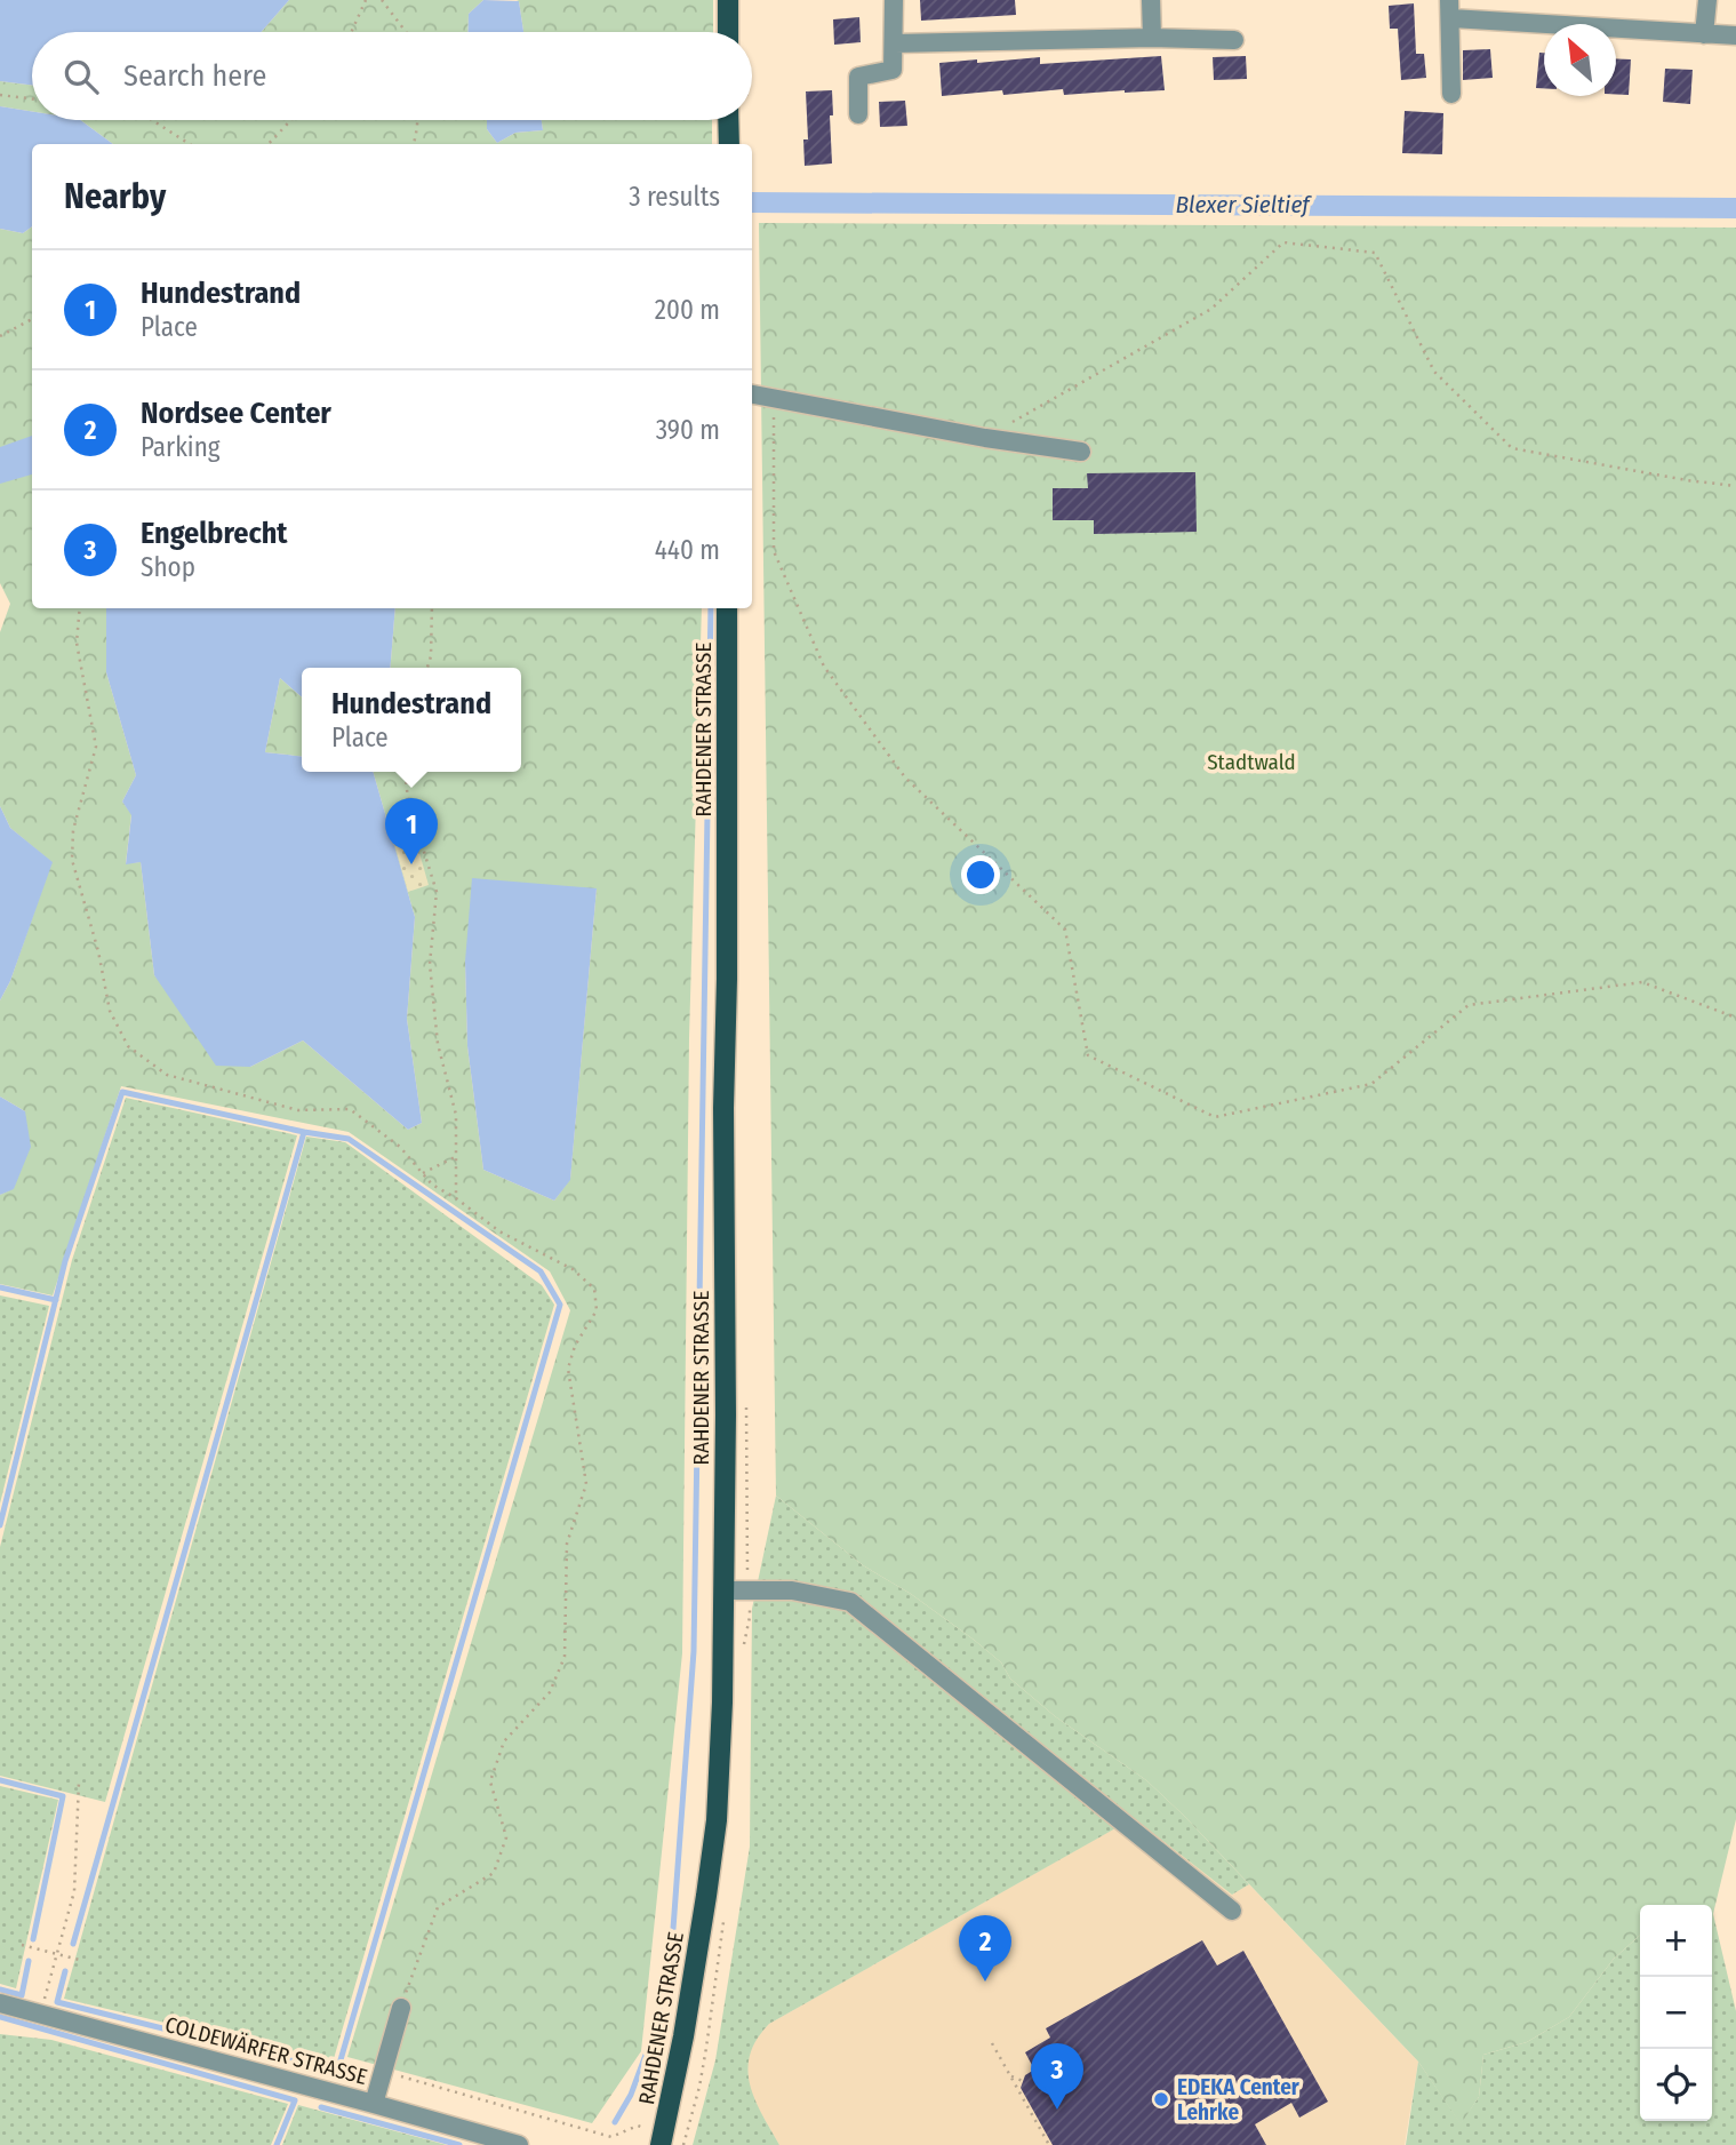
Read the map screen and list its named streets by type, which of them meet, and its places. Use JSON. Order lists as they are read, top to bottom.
{
  "streets": {
    "main road": ["RAHDENER STRASSE"],
    "street": ["COLDEWÄRFER STRASSE"]
  },
  "water": ["Blexer Sieltief"],
  "parks": ["Stadtwald"],
  "places": ["EDEKA Center Lehrke"],
  "north": "top left",
  "page": {
    "search": "Search here",
    "heading": ["Nearby", "3 results"],
    "list": [
      {
        "mark": "1",
        "name": "Hundestrand",
        "note": "Place",
        "value": "200 m"
      },
      {
        "mark": "2",
        "name": "Nordsee Center",
        "note": "Parking",
        "value": "390 m"
      },
      {
        "mark": "3",
        "name": "Engelbrecht",
        "note": "Shop",
        "value": "440 m"
      }
    ],
    "popup": ["Hundestrand", "Place"],
    "pins": ["1", "2", "3"],
    "map_buttons": ["+", "−"]
  }
}
